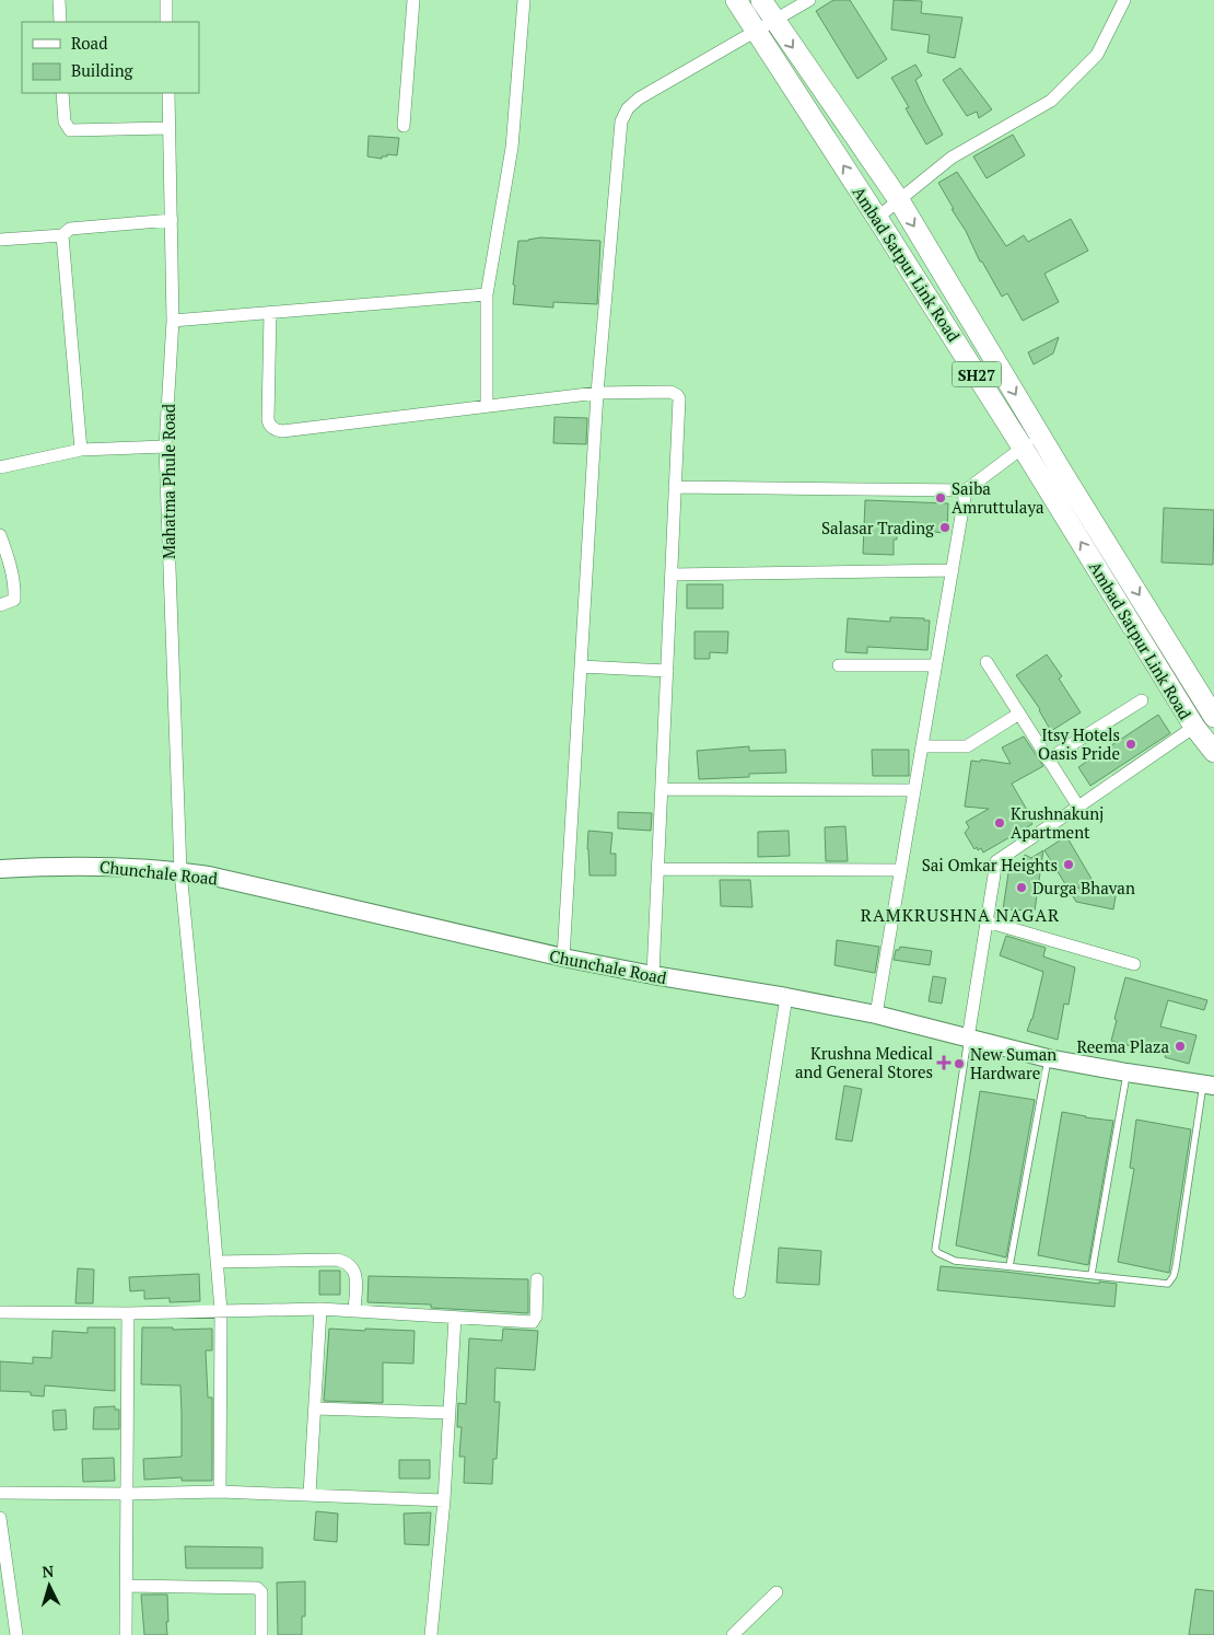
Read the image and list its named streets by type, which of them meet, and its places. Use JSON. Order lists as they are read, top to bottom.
{
  "streets": {
    "main road": ["Ambad Satpur Link Road", "SH27"],
    "street": ["Mahatma Phule Road", "Chunchale Road"]
  },
  "crossings": [
    ["Mahatma Phule Road", "Chunchale Road"]
  ],
  "districts": ["RAMKRUSHNA NAGAR"],
  "places": {
    "other": [
      "Saiba Amruttulaya",
      "Salasar Trading",
      "Itsy Hotels Oasis Pride",
      "Krushnakunj Apartment",
      "Sai Omkar Heights",
      "Durga Bhavan",
      "Reema Plaza",
      "New Suman Hardware"
    ],
    "health": ["Krushna Medical and General Stores"]
  },
  "legend": ["Road", "Building"],
  "north": "top"
}
